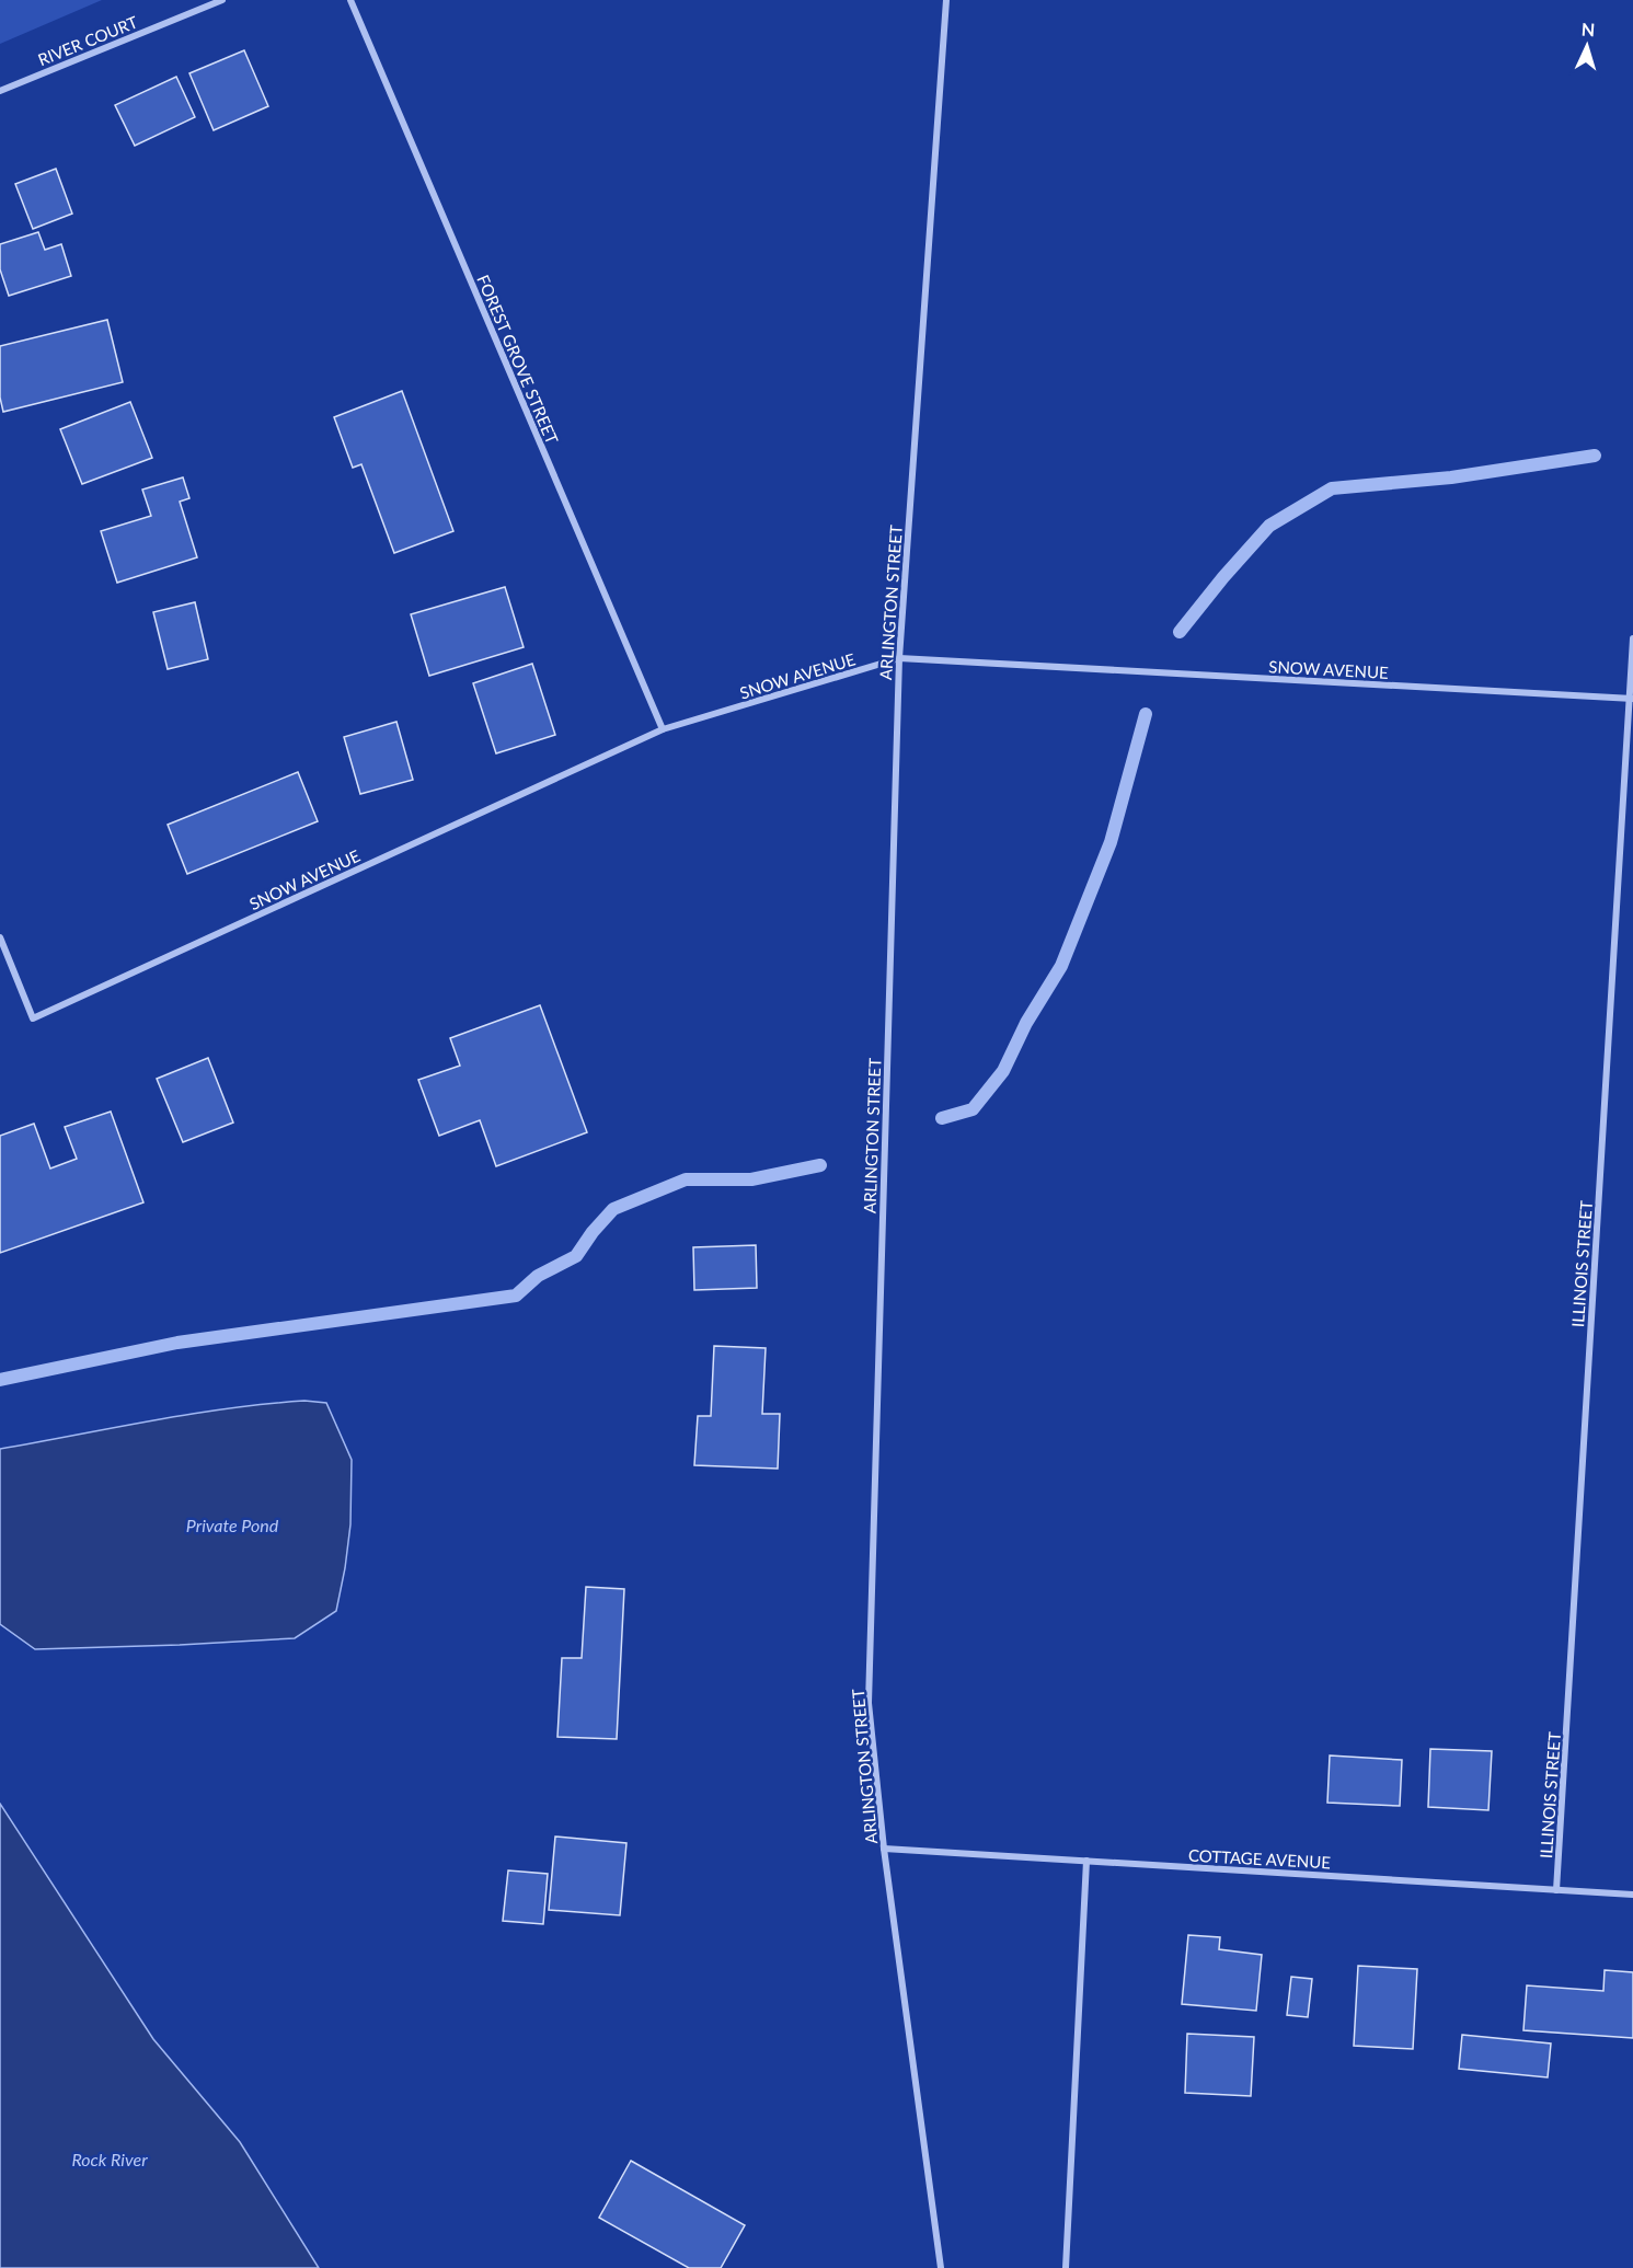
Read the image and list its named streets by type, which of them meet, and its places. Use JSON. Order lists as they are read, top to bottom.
{
  "streets": {
    "street": [
      "RIVER COURT",
      "FOREST GROVE STREET",
      "ARLINGTON STREET",
      "SNOW AVENUE",
      "ILLINOIS STREET",
      "COTTAGE AVENUE"
    ]
  },
  "crossings": [
    ["FOREST GROVE STREET", "SNOW AVENUE"],
    ["ARLINGTON STREET", "SNOW AVENUE"],
    ["ARLINGTON STREET", "COTTAGE AVENUE"],
    ["SNOW AVENUE", "ILLINOIS STREET"],
    ["ILLINOIS STREET", "COTTAGE AVENUE"]
  ],
  "water": ["Private Pond", "Rock River"],
  "north": "top"
}
